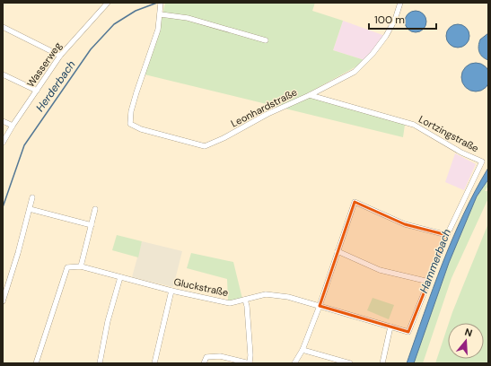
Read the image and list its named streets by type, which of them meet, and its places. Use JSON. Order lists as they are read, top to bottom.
{
  "streets": {
    "street": [
      "Wasserweg",
      "Leonhardstraße",
      "Lortzingstraße",
      "Gluckstraße"
    ]
  },
  "crossings": [
    ["Leonhardstraße", "Lortzingstraße"],
    ["Lortzingstraße", "Gluckstraße"]
  ],
  "water": ["Herderbach", "Hammerbach"],
  "scale_bar": "100 m",
  "north": "top"
}
